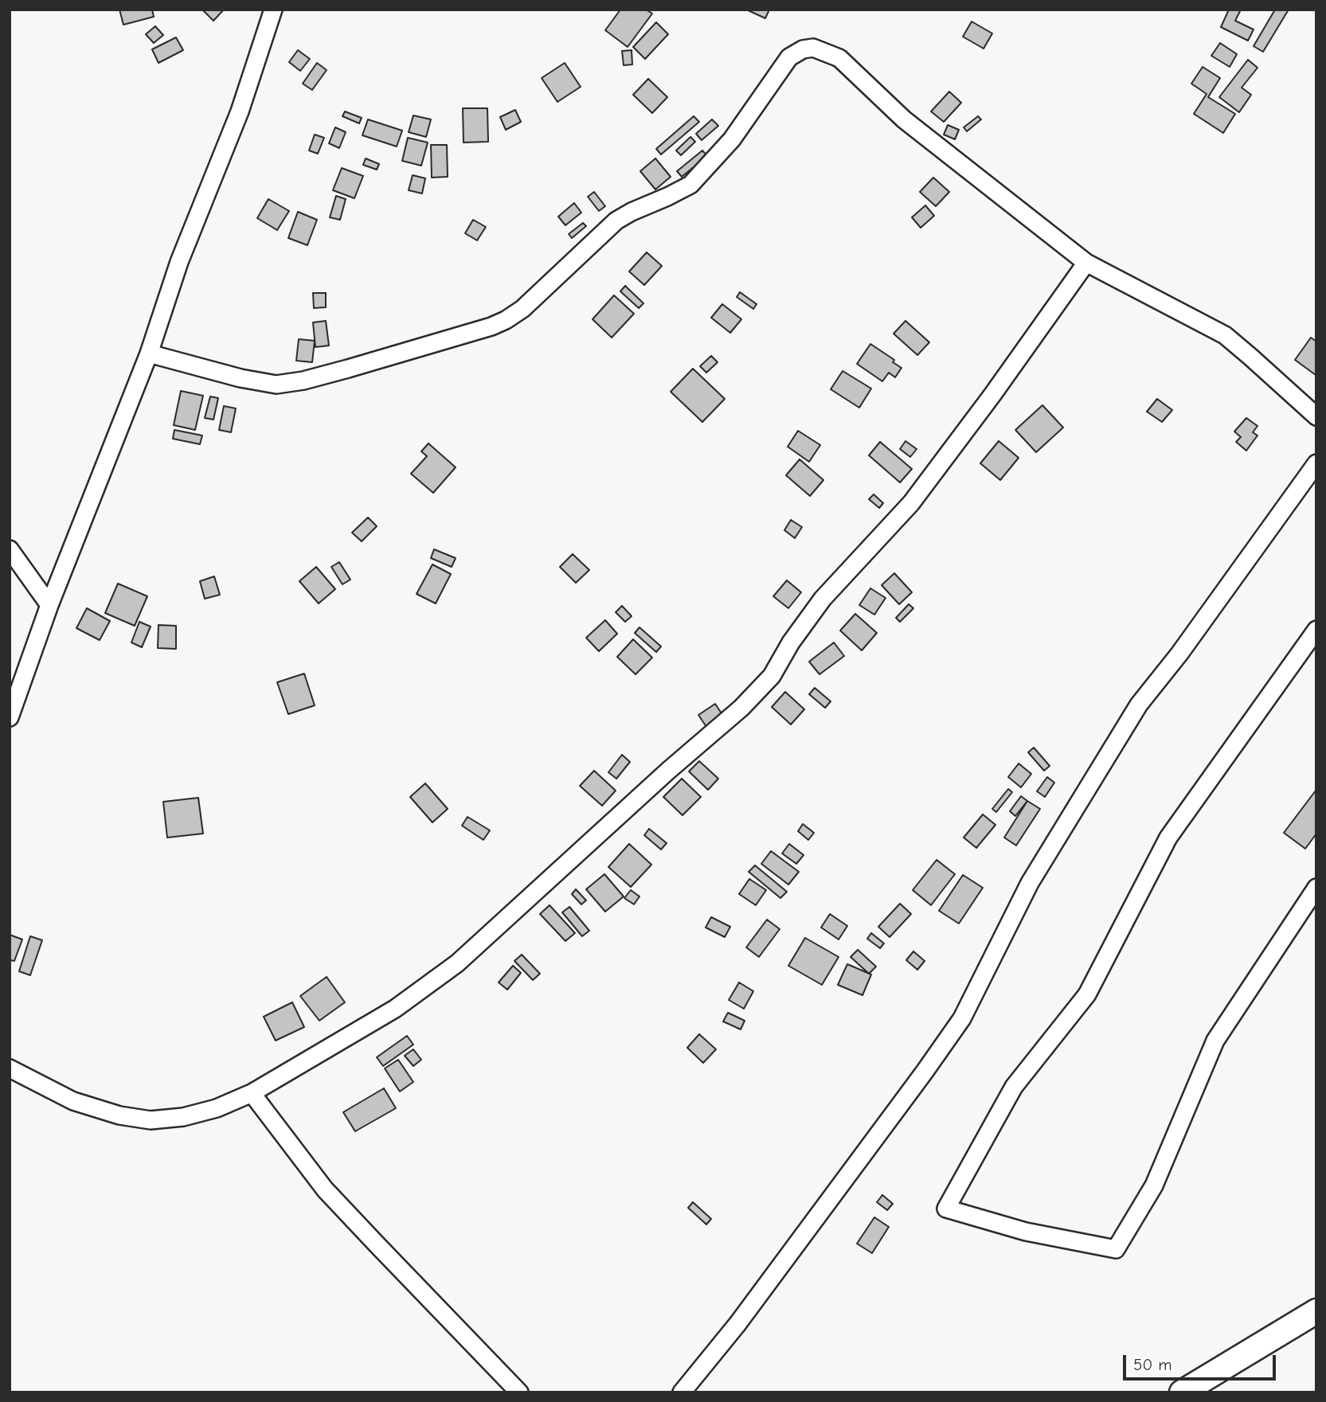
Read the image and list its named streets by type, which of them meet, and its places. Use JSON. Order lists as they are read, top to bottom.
{
  "scale_bar": "50 m"
}
